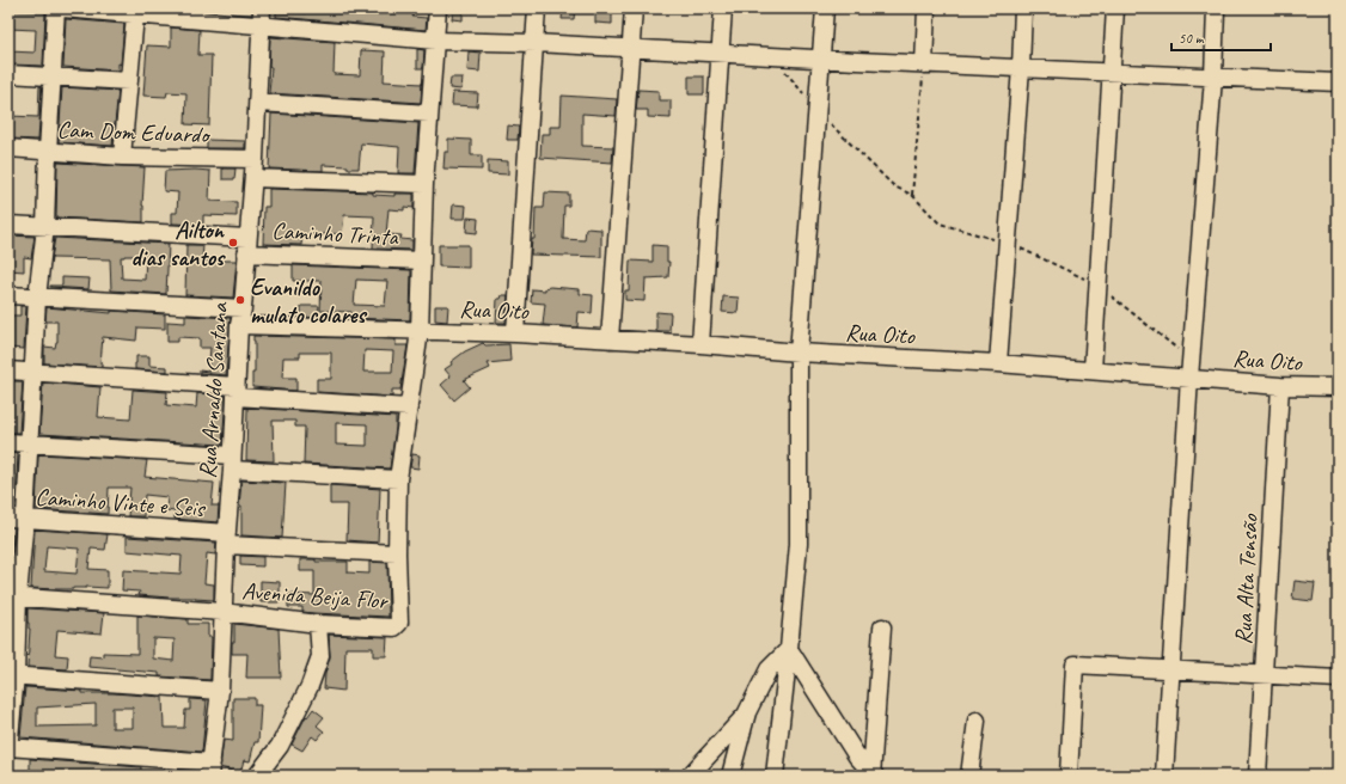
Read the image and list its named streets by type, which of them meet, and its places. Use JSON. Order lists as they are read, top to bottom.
{
  "streets": {
    "street": [
      "Cam Dom Eduardo",
      "Caminho Trinta",
      "Rua Oito",
      "Rua Arnaldo Santana",
      "Caminho Vinte e Seis",
      "Rua Alta Tensão",
      "Avenida Beija Flor"
    ]
  },
  "crossings": [
    ["Cam Dom Eduardo", "Rua Arnaldo Santana"],
    ["Caminho Trinta", "Rua Arnaldo Santana"],
    ["Caminho Trinta", "Avenida Beija Flor"],
    ["Rua Oito", "Rua Arnaldo Santana"],
    ["Rua Oito", "Rua Alta Tensão"],
    ["Rua Oito", "Avenida Beija Flor"],
    ["Rua Arnaldo Santana", "Caminho Vinte e Seis"],
    ["Rua Arnaldo Santana", "Avenida Beija Flor"],
    ["Caminho Vinte e Seis", "Avenida Beija Flor"]
  ],
  "places": ["Ailton dias santos", "Evanildo mulato colares"],
  "scale_bar": "50 m"
}
